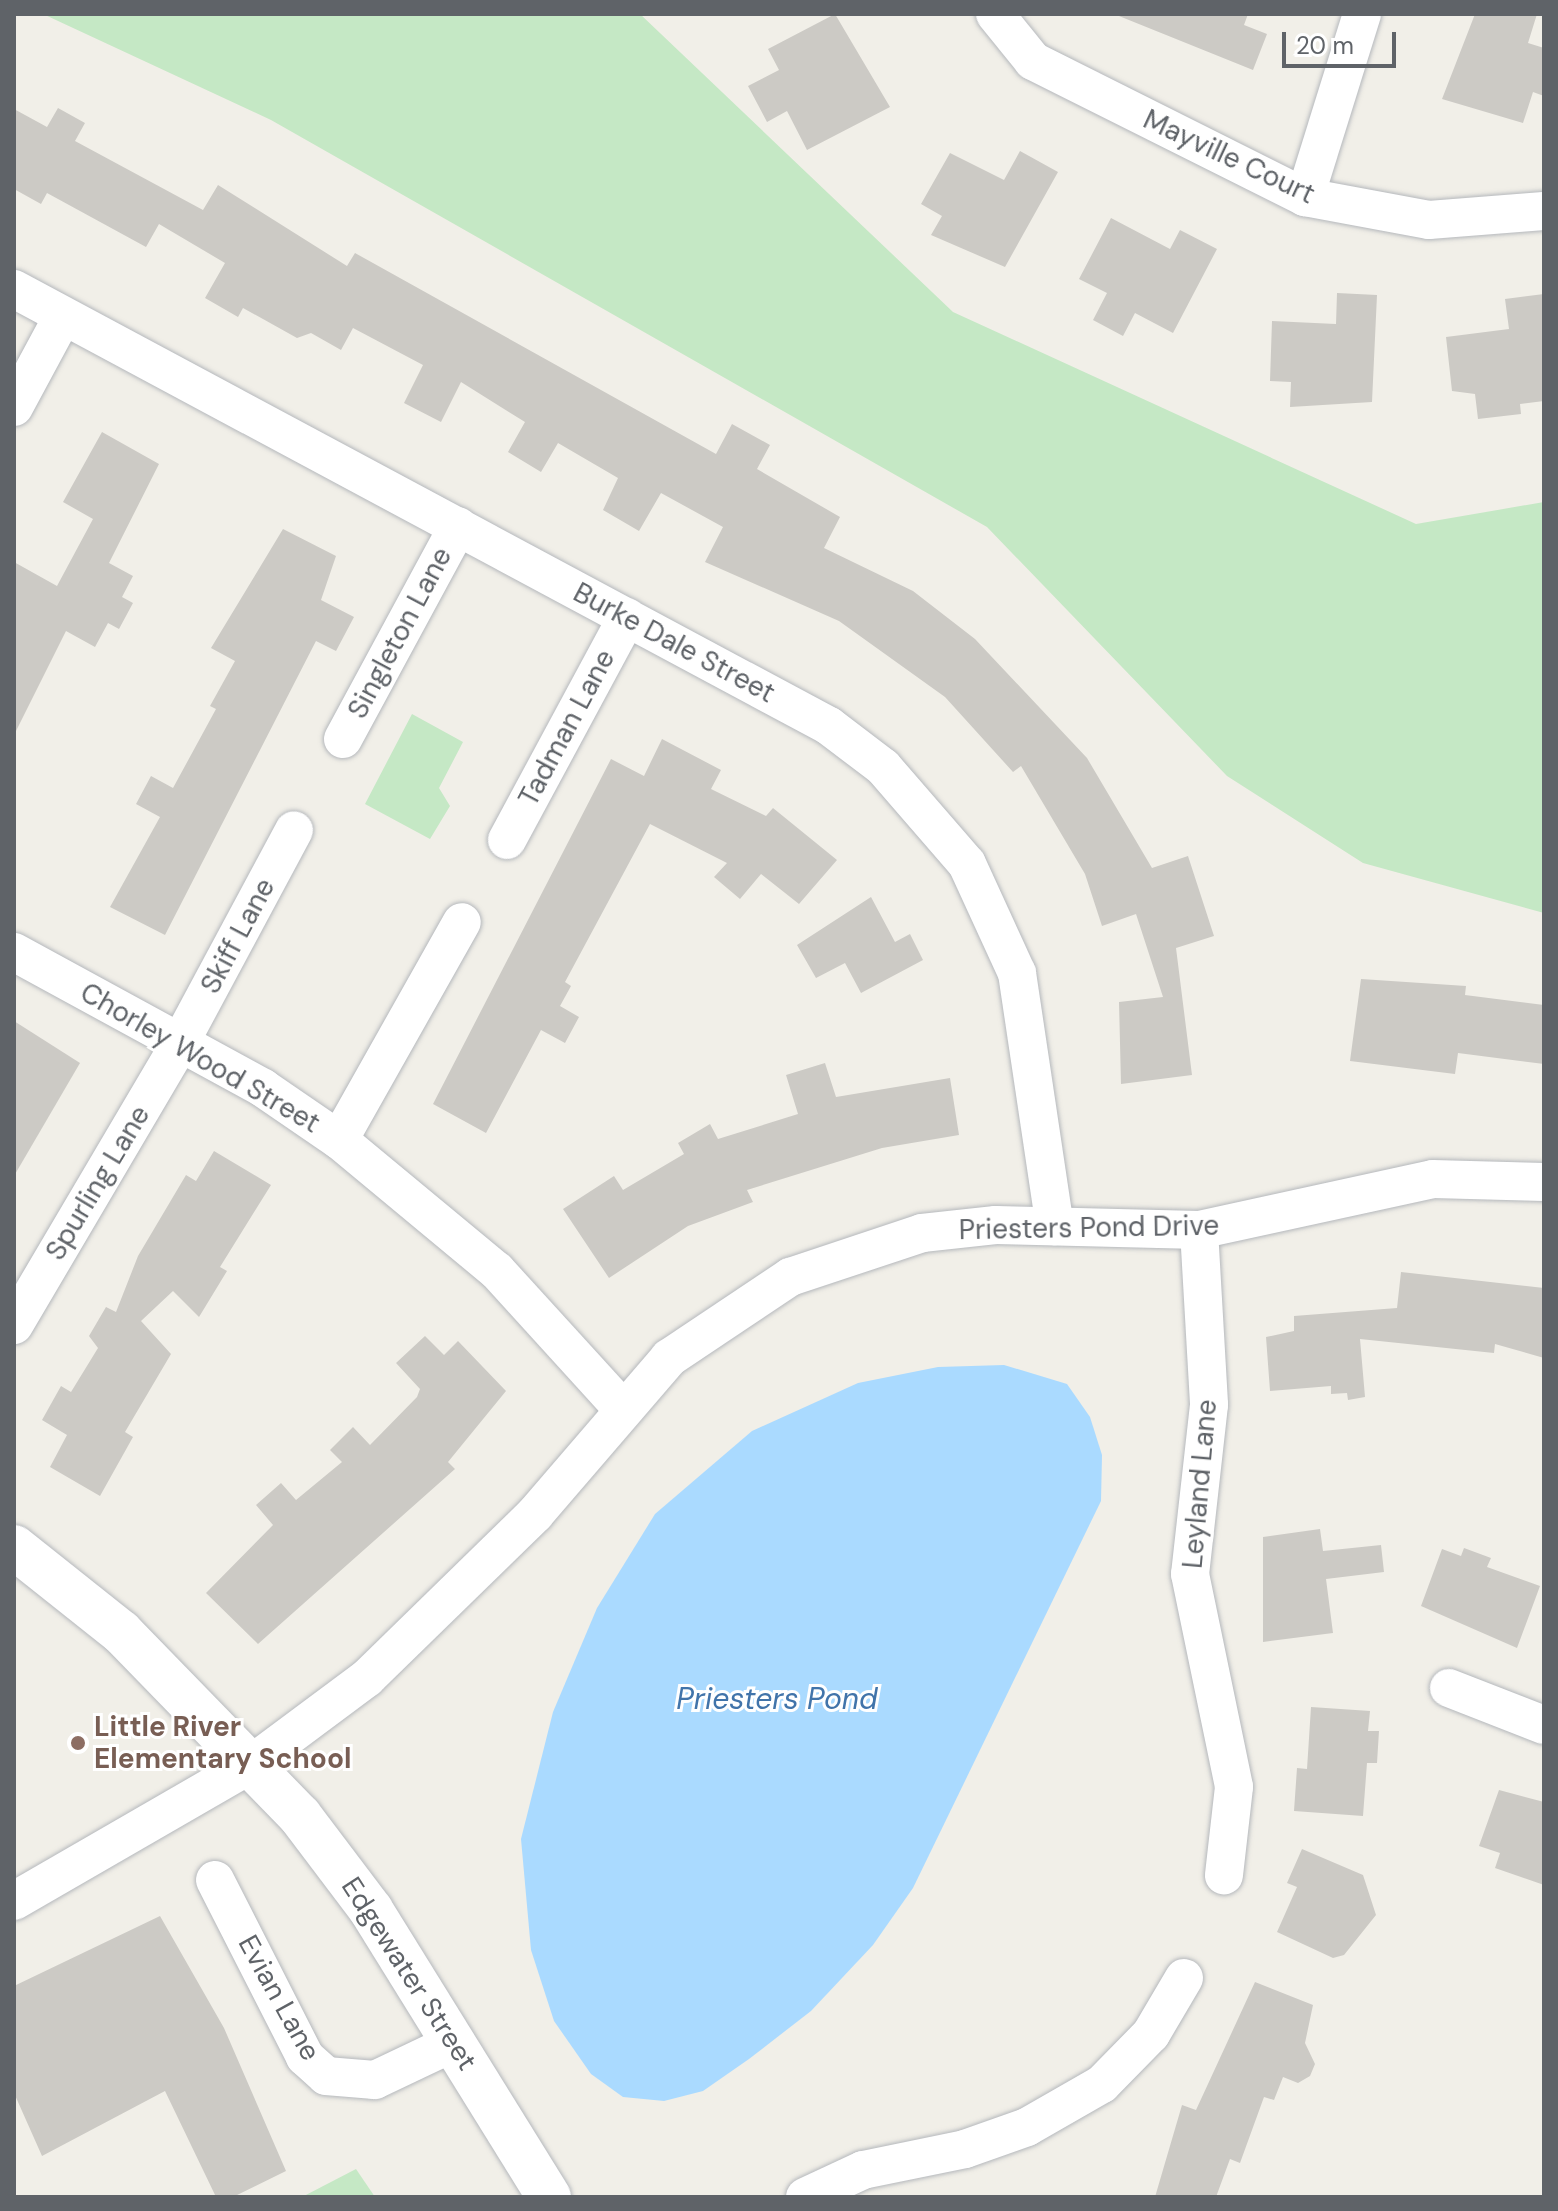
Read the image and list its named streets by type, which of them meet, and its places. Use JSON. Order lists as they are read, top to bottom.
{
  "streets": {
    "street": [
      "Mayville Court",
      "Singleton Lane",
      "Burke Dale Street",
      "Tadman Lane",
      "Skiff Lane",
      "Chorley Wood Street",
      "Spurling Lane",
      "Priesters Pond Drive",
      "Leyland Lane",
      "Edgewater Street",
      "Evian Lane"
    ]
  },
  "crossings": [
    ["Singleton Lane", "Burke Dale Street"],
    ["Burke Dale Street", "Tadman Lane"],
    ["Burke Dale Street", "Priesters Pond Drive"],
    ["Skiff Lane", "Chorley Wood Street"],
    ["Skiff Lane", "Spurling Lane"],
    ["Chorley Wood Street", "Spurling Lane"],
    ["Chorley Wood Street", "Priesters Pond Drive"],
    ["Priesters Pond Drive", "Leyland Lane"],
    ["Priesters Pond Drive", "Edgewater Street"],
    ["Edgewater Street", "Evian Lane"]
  ],
  "water": ["Priesters Pond"],
  "places": ["Little River Elementary School"],
  "scale_bar": "20 m"
}
